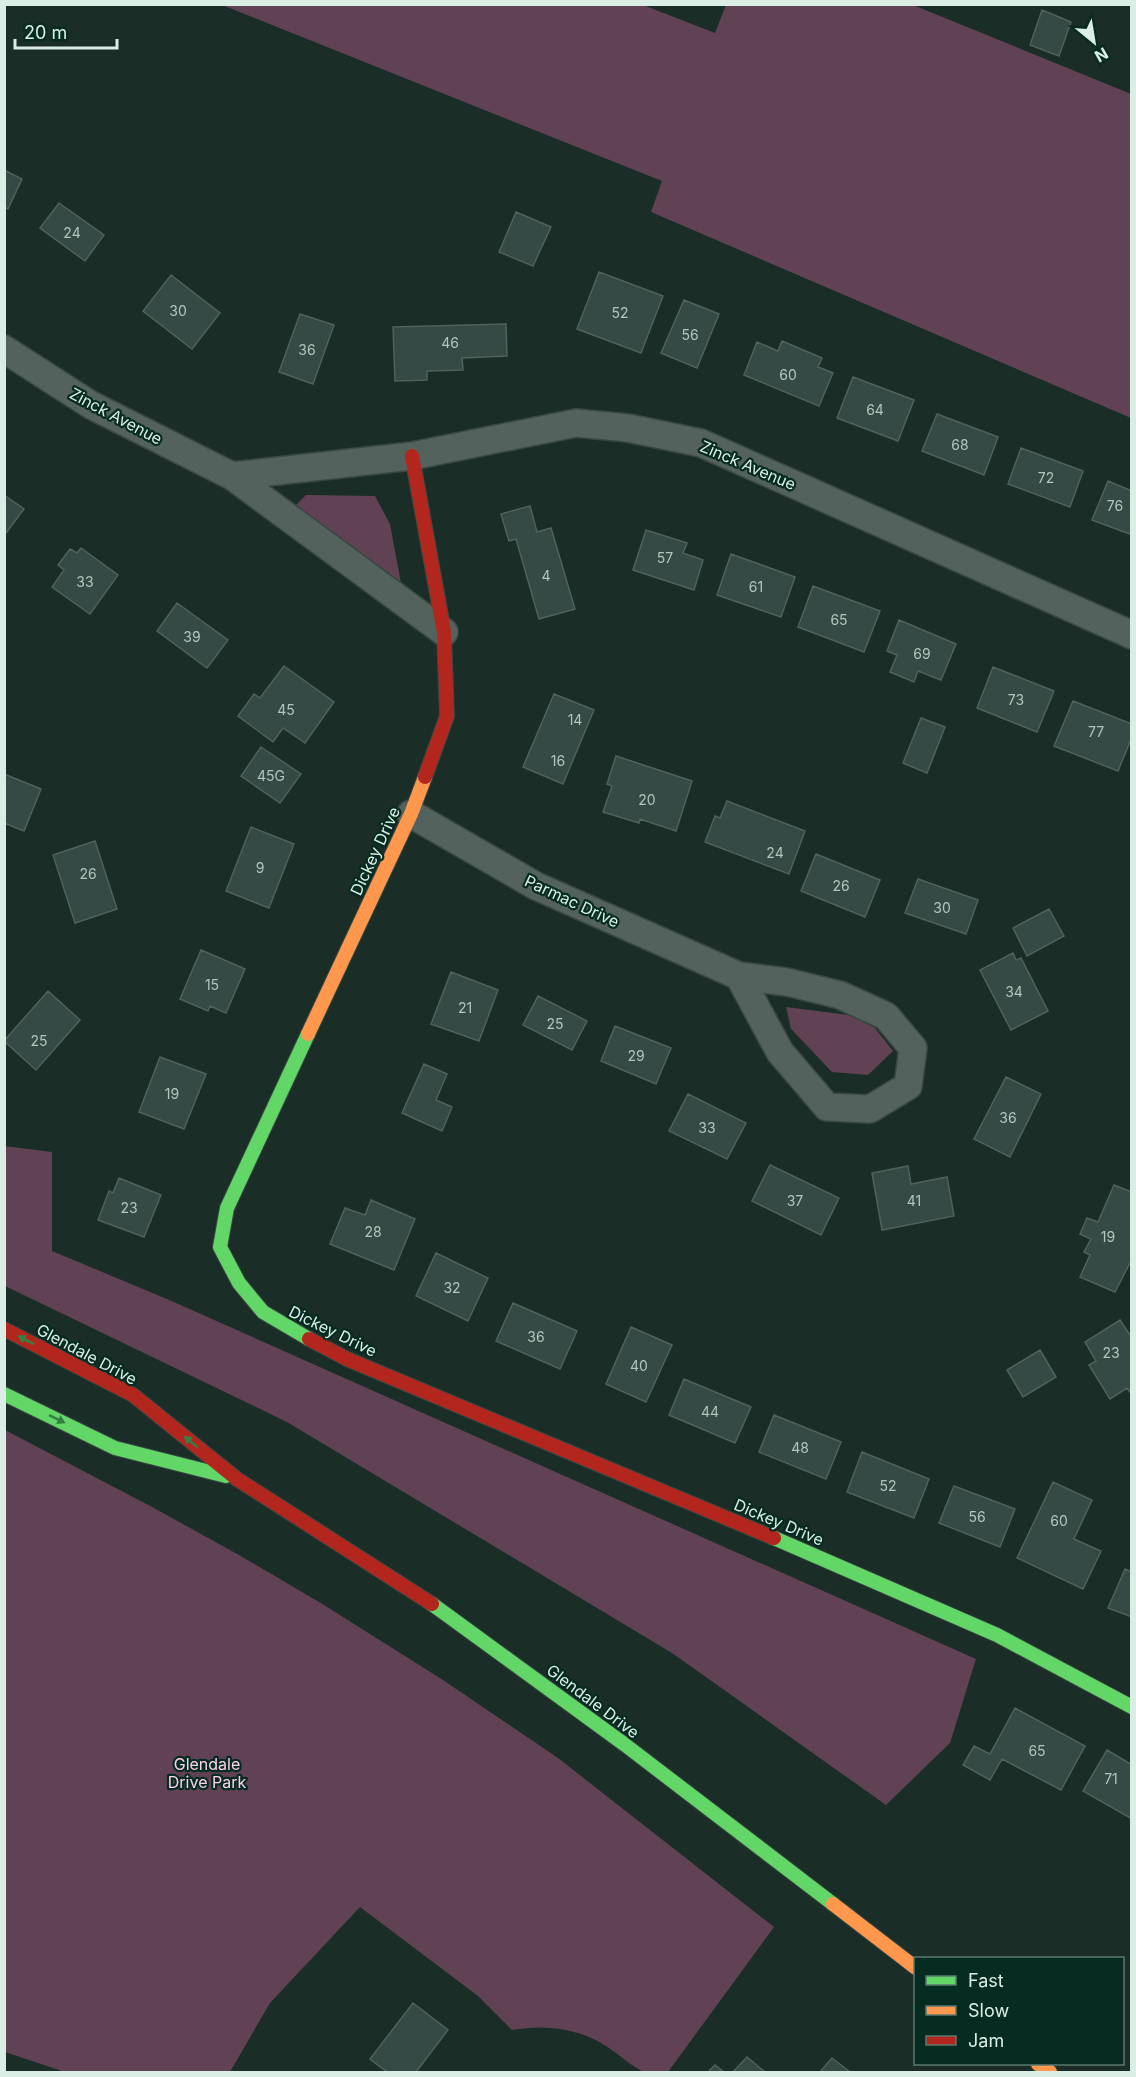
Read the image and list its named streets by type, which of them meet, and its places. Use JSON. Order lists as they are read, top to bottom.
{
  "streets": {
    "street": [
      "Zinck Avenue",
      "Dickey Drive",
      "Parmac Drive",
      "Glendale Drive"
    ]
  },
  "crossings": [
    ["Zinck Avenue", "Dickey Drive"],
    ["Dickey Drive", "Parmac Drive"]
  ],
  "parks": ["Glendale Drive Park"],
  "house_numbers": [
    "24",
    "30",
    "52",
    "56",
    "46",
    "36",
    "60",
    "64",
    "68",
    "72",
    "76",
    "57",
    "4",
    "33",
    "61",
    "65",
    "39",
    "69",
    "73",
    "45",
    "14",
    "77",
    "16",
    "45G",
    "20",
    "24",
    "9",
    "26",
    "26",
    "30",
    "15",
    "34",
    "21",
    "25",
    "25",
    "29",
    "19",
    "36",
    "33",
    "37",
    "41",
    "23",
    "28",
    "19",
    "32",
    "36",
    "23",
    "40",
    "44",
    "48",
    "52",
    "56",
    "60",
    "65",
    "71"
  ],
  "legend": ["Fast", "Slow", "Jam"],
  "scale_bar": "20 m",
  "north": "bottom right"
}
